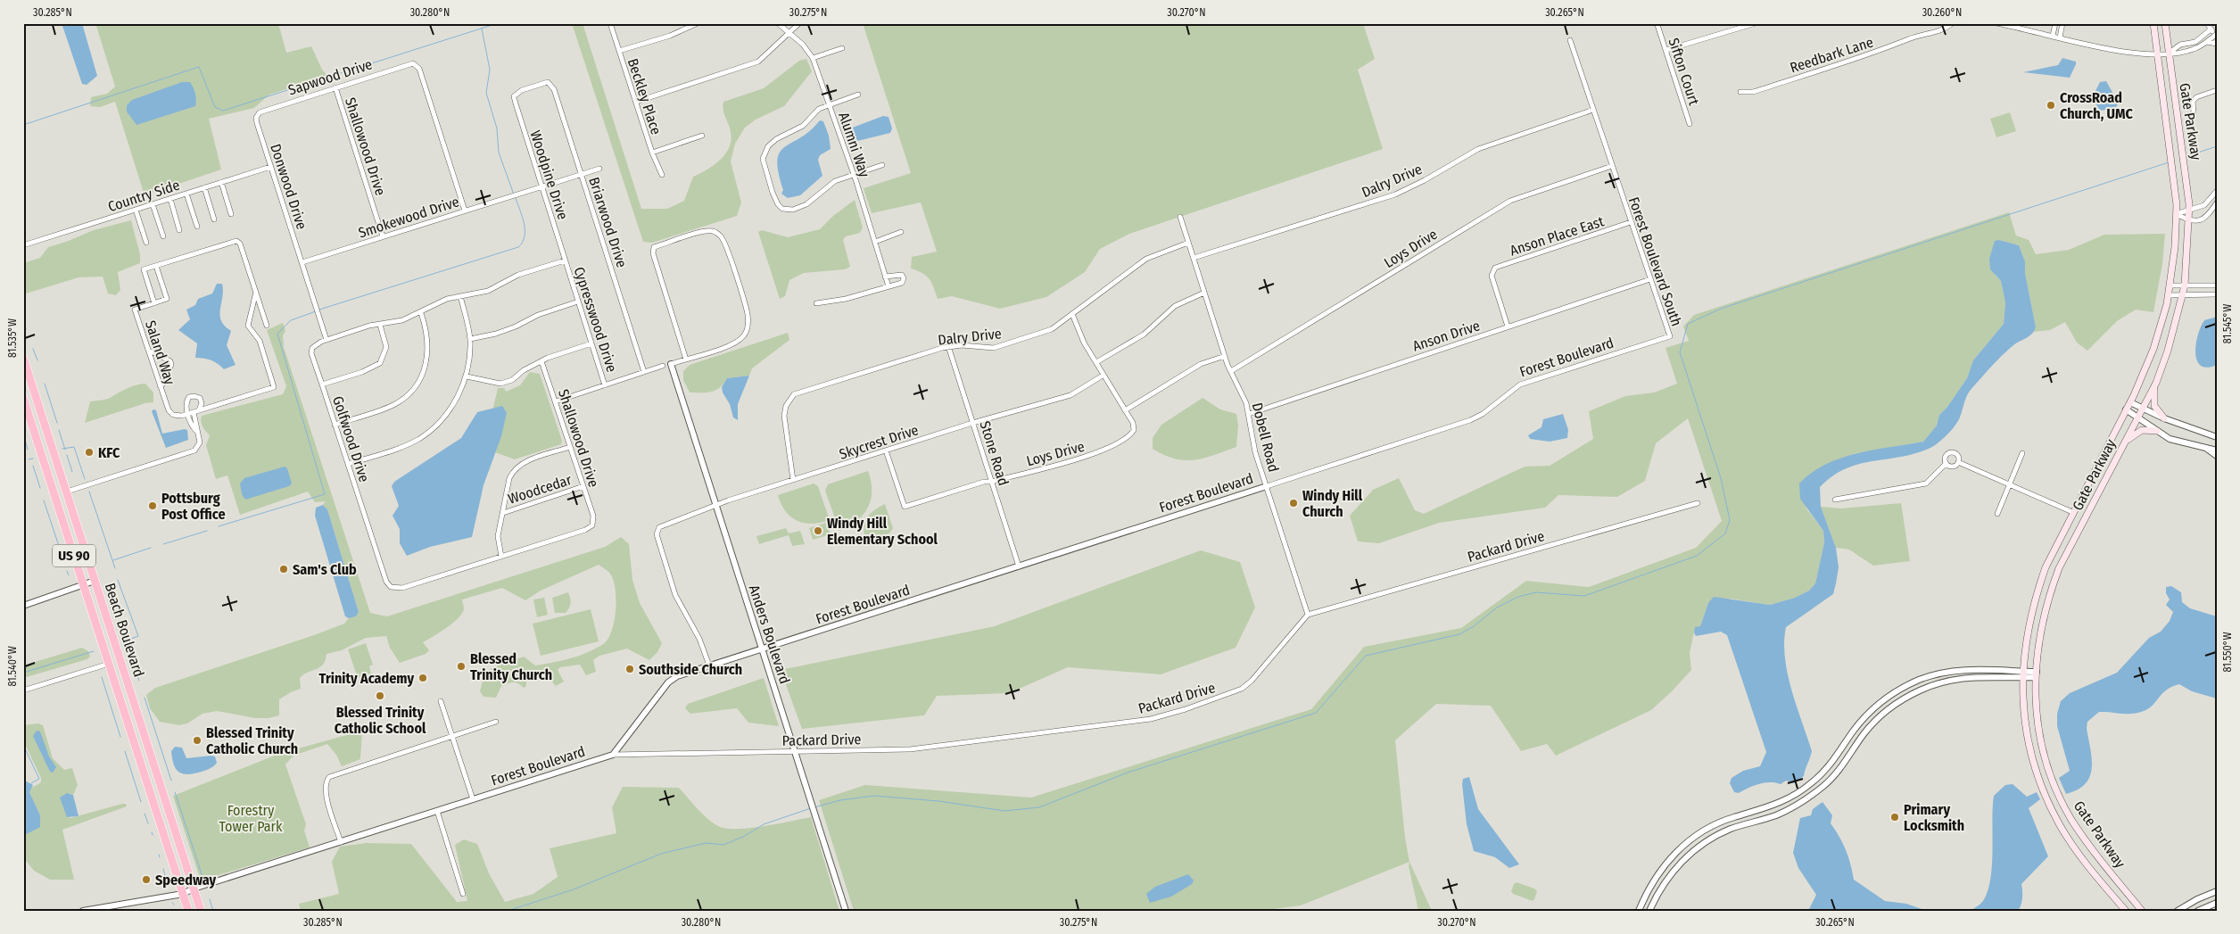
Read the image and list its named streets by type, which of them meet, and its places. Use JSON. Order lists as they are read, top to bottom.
{
  "streets": {
    "highway": ["US 90", "Beach Boulevard"],
    "main road": ["Gate Parkway"],
    "street": [
      "Reedbark Lane",
      "Sifton Court",
      "Sapwood Drive",
      "Beckley Place",
      "Alumni Way",
      "Shallowood Drive",
      "Woodpine Drive",
      "Dalry Drive",
      "Donwood Drive",
      "Country Side",
      "Smokewood Drive",
      "Briarwood Drive",
      "Anson Place East",
      "Loys Drive",
      "Forest Boulevard South",
      "Cypresswood Drive",
      "Anson Drive",
      "Saland Way",
      "Forest Boulevard",
      "Dobell Road",
      "Golfwood Drive",
      "Skycrest Drive",
      "Stone Road",
      "Woodcedar",
      "Packard Drive",
      "Anders Boulevard"
    ]
  },
  "crossings": [
    ["Sapwood Drive", "Shallowood Drive"],
    ["Sapwood Drive", "Donwood Drive"],
    ["Sapwood Drive", "Smokewood Drive"],
    ["Shallowood Drive", "Smokewood Drive"],
    ["Shallowood Drive", "Golfwood Drive"],
    ["Shallowood Drive", "Woodcedar"],
    ["Woodpine Drive", "Smokewood Drive"],
    ["Woodpine Drive", "Briarwood Drive"],
    ["Woodpine Drive", "Cypresswood Drive"],
    ["Woodpine Drive", "Golfwood Drive"],
    ["Dalry Drive", "Loys Drive"],
    ["Dalry Drive", "Forest Boulevard South"],
    ["Dalry Drive", "Dobell Road"],
    ["Dalry Drive", "Skycrest Drive"],
    ["Dalry Drive", "Stone Road"],
    ["Donwood Drive", "Country Side"],
    ["Donwood Drive", "Smokewood Drive"],
    ["Donwood Drive", "Golfwood Drive"],
    ["Smokewood Drive", "Briarwood Drive"],
    ["Anson Place East", "Forest Boulevard South"],
    ["Anson Place East", "Anson Drive"],
    ["Loys Drive", "Forest Boulevard South"],
    ["Loys Drive", "Dobell Road"],
    ["Loys Drive", "Skycrest Drive"],
    ["Loys Drive", "Stone Road"],
    ["Forest Boulevard South", "Anson Drive"],
    ["Forest Boulevard South", "Forest Boulevard"],
    ["Cypresswood Drive", "Golfwood Drive"],
    ["Anson Drive", "Dobell Road"],
    ["Forest Boulevard", "Dobell Road"],
    ["Forest Boulevard", "Skycrest Drive"],
    ["Forest Boulevard", "Stone Road"],
    ["Forest Boulevard", "Packard Drive"],
    ["Forest Boulevard", "US 90"],
    ["Forest Boulevard", "Beach Boulevard"],
    ["Forest Boulevard", "Anders Boulevard"],
    ["Dobell Road", "Packard Drive"],
    ["Skycrest Drive", "Stone Road"],
    ["Skycrest Drive", "Anders Boulevard"],
    ["Packard Drive", "Anders Boulevard"]
  ],
  "parks": ["Forestry Tower Park"],
  "places": [
    "CrossRoad Church, UMC",
    "KFC",
    "Windy Hill Church",
    "Pottsburg Post Office",
    "Windy Hill Elementary School",
    "Sam's Club",
    "Blessed Trinity Church",
    "Southside Church",
    "Trinity Academy",
    "Blessed Trinity Catholic School",
    "Blessed Trinity Catholic Church",
    "Primary Locksmith",
    "Speedway"
  ],
  "coordinates": [
    "30.285°N",
    "30.280°N",
    "30.275°N",
    "30.270°N",
    "30.265°N",
    "30.260°N",
    "81.545°W",
    "81.535°W",
    "81.550°W",
    "81.540°W"
  ]
}
